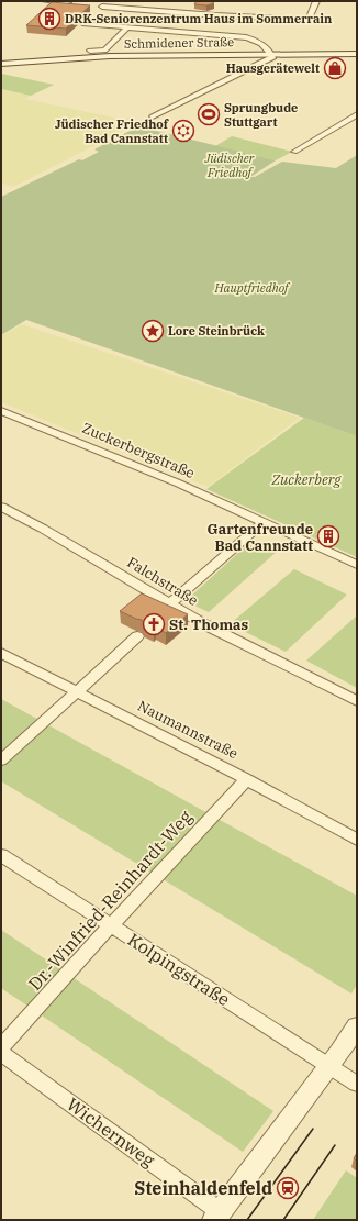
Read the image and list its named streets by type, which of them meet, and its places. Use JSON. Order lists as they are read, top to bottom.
{
  "streets": {
    "main road": ["Schmidener Straße"],
    "street": [
      "Zuckerbergstraße",
      "Falchstraße",
      "Naumannstraße",
      "Dr.-Winfried-Reinhardt-Weg",
      "Kolpingstraße",
      "Wichernweg"
    ]
  },
  "crossings": [
    ["Naumannstraße", "Dr.-Winfried-Reinhardt-Weg"],
    ["Dr.-Winfried-Reinhardt-Weg", "Kolpingstraße"]
  ],
  "parks": ["Jüdischer Friedhof", "Hauptfriedhof", "Zuckerberg"],
  "places": {
    "building": ["DRK-Seniorenzentrum Haus im Sommerrain", "Gartenfreunde Bad Cannstatt"],
    "shop": ["Hausgerätewelt"],
    "sports": ["Sprungbude Stuttgart"],
    "synagogue": ["Jüdischer Friedhof Bad Cannstatt"],
    "place": ["Lore Steinbrück"],
    "church": ["St. Thomas"],
    "station": ["Steinhaldenfeld"]
  }
}
